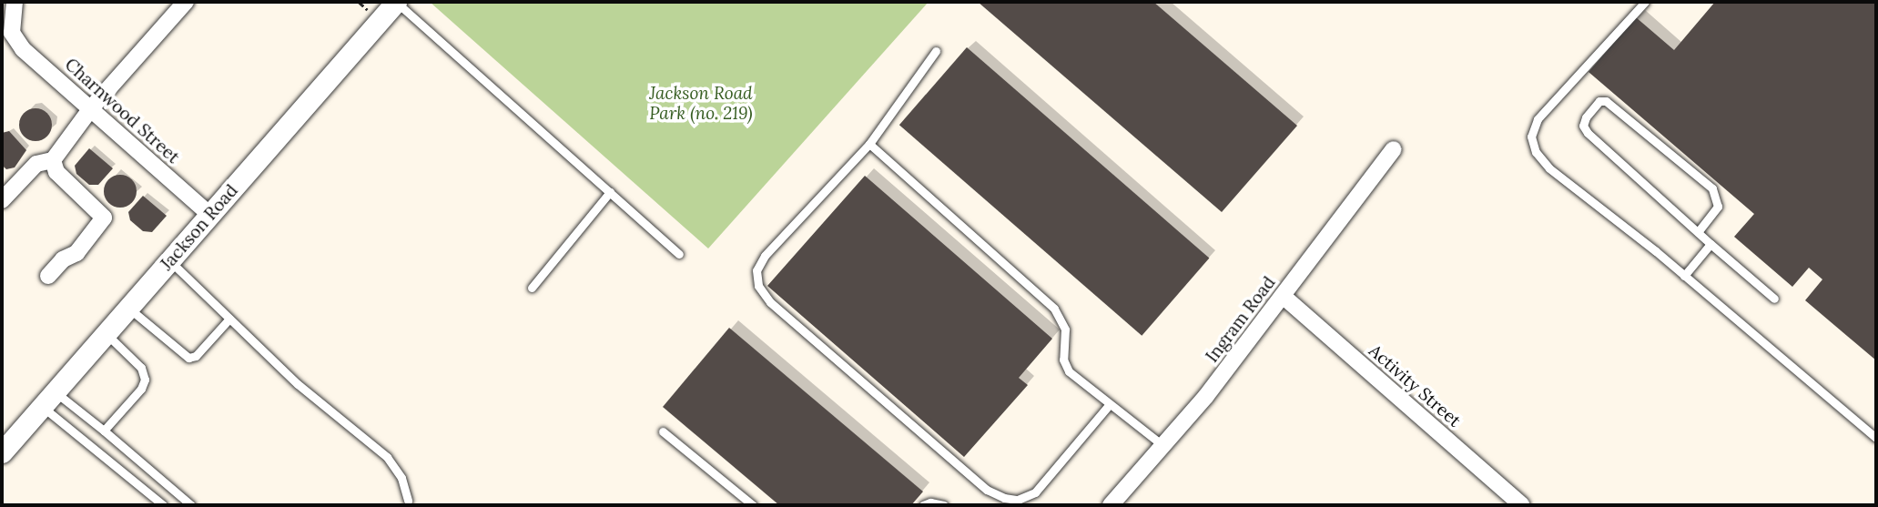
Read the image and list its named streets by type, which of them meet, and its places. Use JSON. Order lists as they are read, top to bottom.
{
  "streets": {
    "street": [
      "Charnwood Street",
      "Jackson Road",
      "Ingram Road",
      "Activity Street"
    ]
  },
  "crossings": [
    ["Charnwood Street", "Jackson Road"],
    ["Ingram Road", "Activity Street"]
  ],
  "parks": ["Jackson Road Park (no. 219)"]
}
